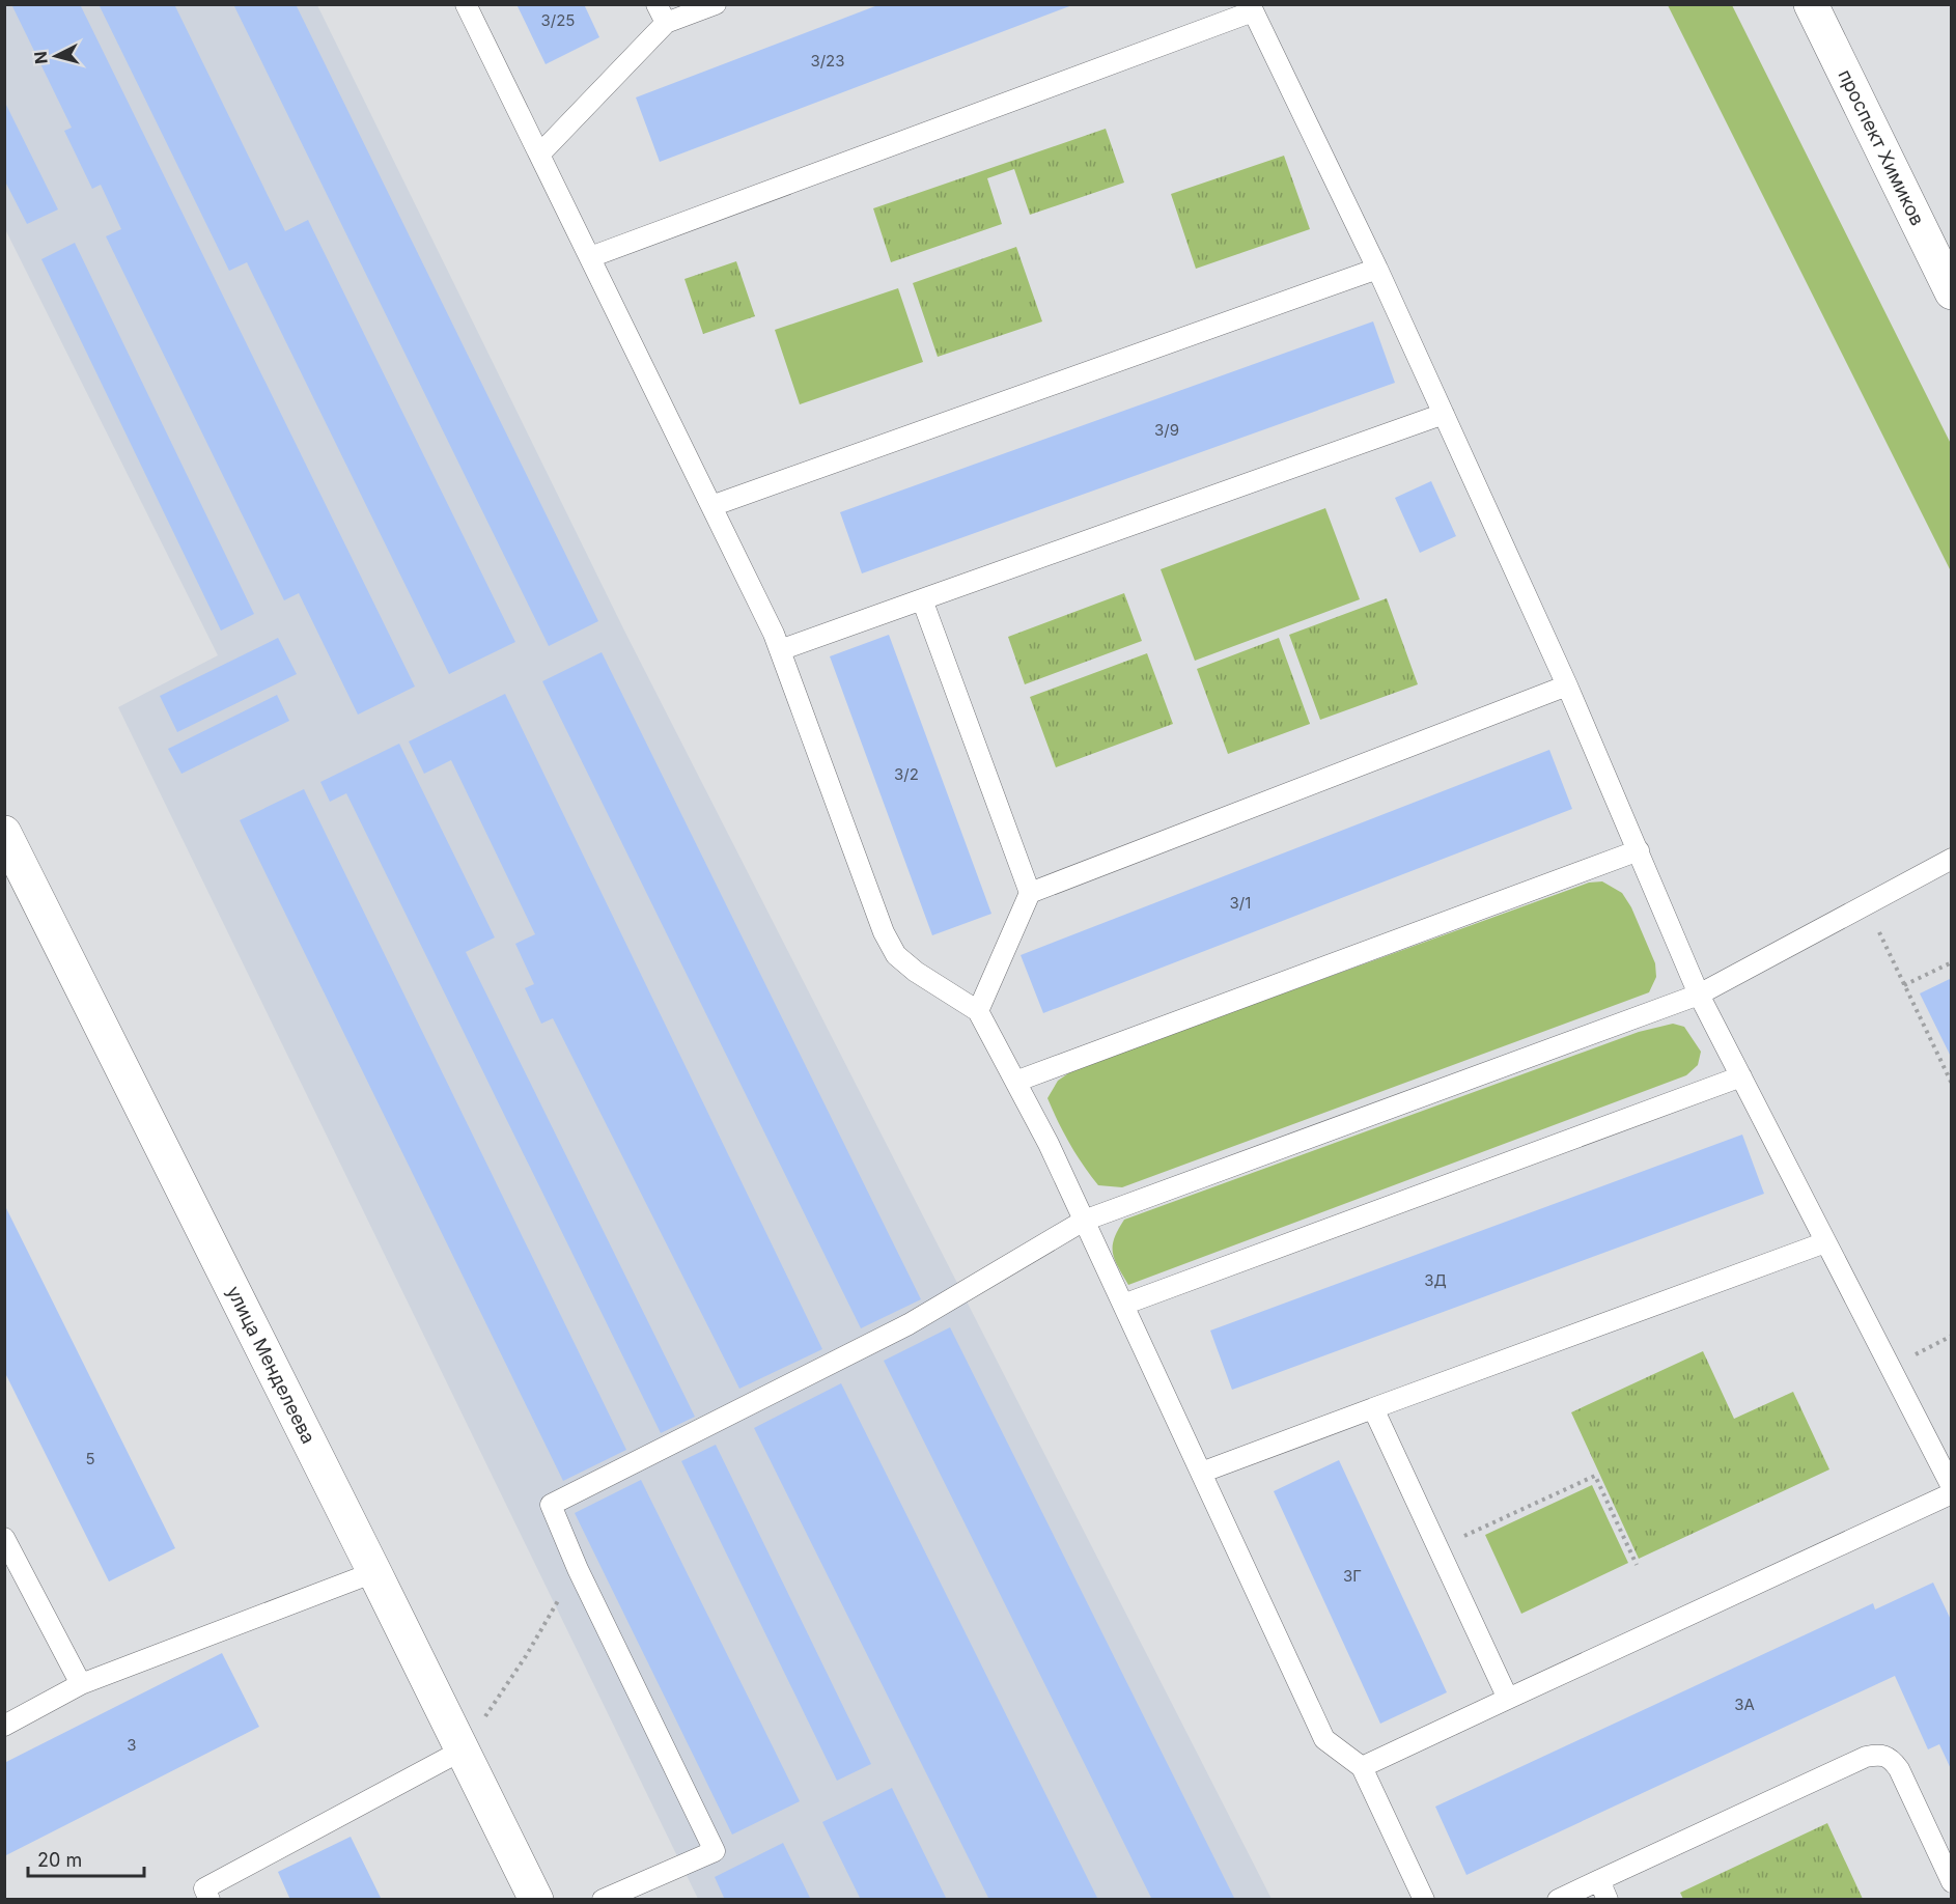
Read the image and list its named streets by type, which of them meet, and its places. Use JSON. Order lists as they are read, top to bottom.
{
  "streets": {
    "street": ["проспект Химиков", "улица Менделеева"]
  },
  "house_numbers": [
    "3/25",
    "3/23",
    "3/9",
    "3/2",
    "3/1",
    "3Д",
    "5",
    "3Г",
    "3А",
    "3"
  ],
  "scale_bar": "20 m",
  "north": "left"
}
